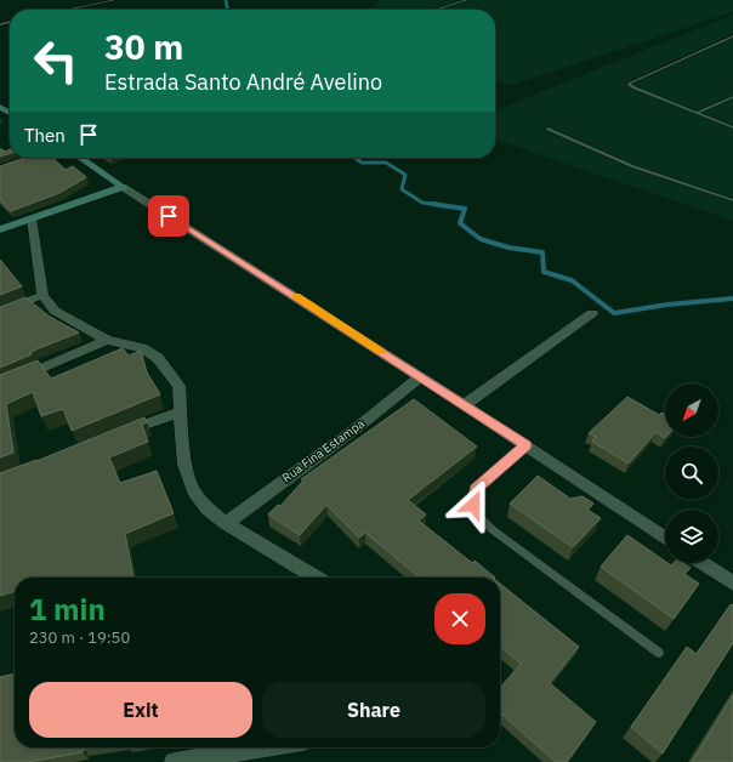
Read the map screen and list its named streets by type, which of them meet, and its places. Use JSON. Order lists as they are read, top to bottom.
{
  "streets": {
    "street": ["Rua Fina Estampa"]
  },
  "north": "bottom left",
  "page": {
    "turn": ["30 m", "Estrada Santo André Avelino"],
    "then": "Then",
    "heading": ["1 min", "230 m · 19:50"],
    "buttons": ["Exit", "Share"]
  }
}
